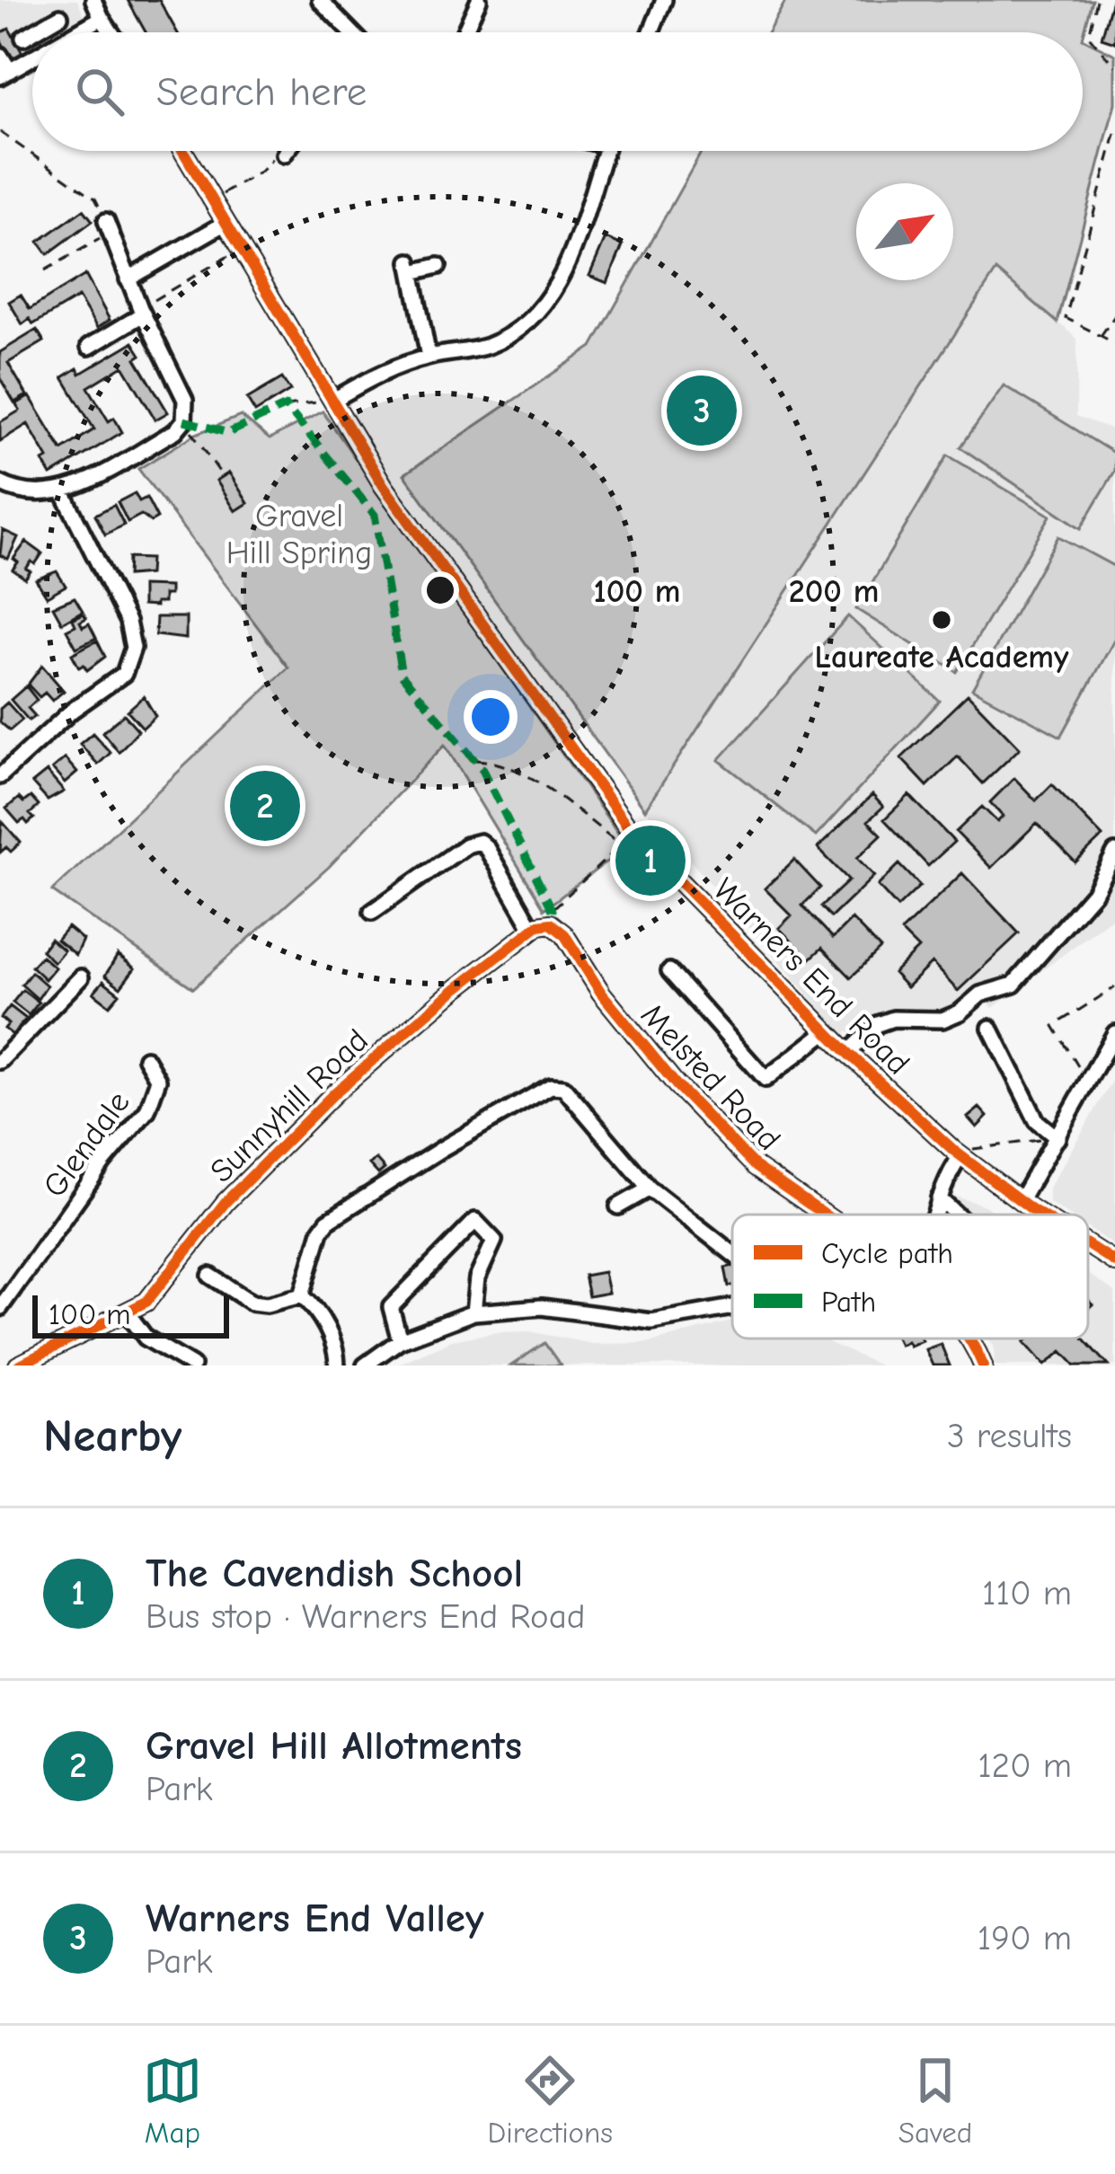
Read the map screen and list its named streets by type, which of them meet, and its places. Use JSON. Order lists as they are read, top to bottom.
{
  "streets": {
    "street": [
      "Warners End Road",
      "Melsted Road",
      "Sunnyhill Road",
      "Glendale"
    ]
  },
  "crossings": [
    ["Melsted Road", "Sunnyhill Road"]
  ],
  "parks": ["Gravel Hill Spring"],
  "places": ["Laureate Academy"],
  "legend": ["Cycle path", "Path"],
  "scale_bar": "100 m",
  "north": "top right",
  "page": {
    "search": "Search here",
    "pins": ["3", "2", "1"],
    "scale": "100 m",
    "heading": ["Nearby", "3 results"],
    "list": [
      {
        "mark": "1",
        "name": "The Cavendish School",
        "note": "Bus stop · Warners End Road",
        "value": "110 m"
      },
      {
        "mark": "2",
        "name": "Gravel Hill Allotments",
        "note": "Park",
        "value": "120 m"
      },
      {
        "mark": "3",
        "name": "Warners End Valley",
        "note": "Park",
        "value": "190 m"
      }
    ],
    "nav": ["Map", "Directions", "Saved"]
  },
  "rings": ["100 m", "200 m"]
}
